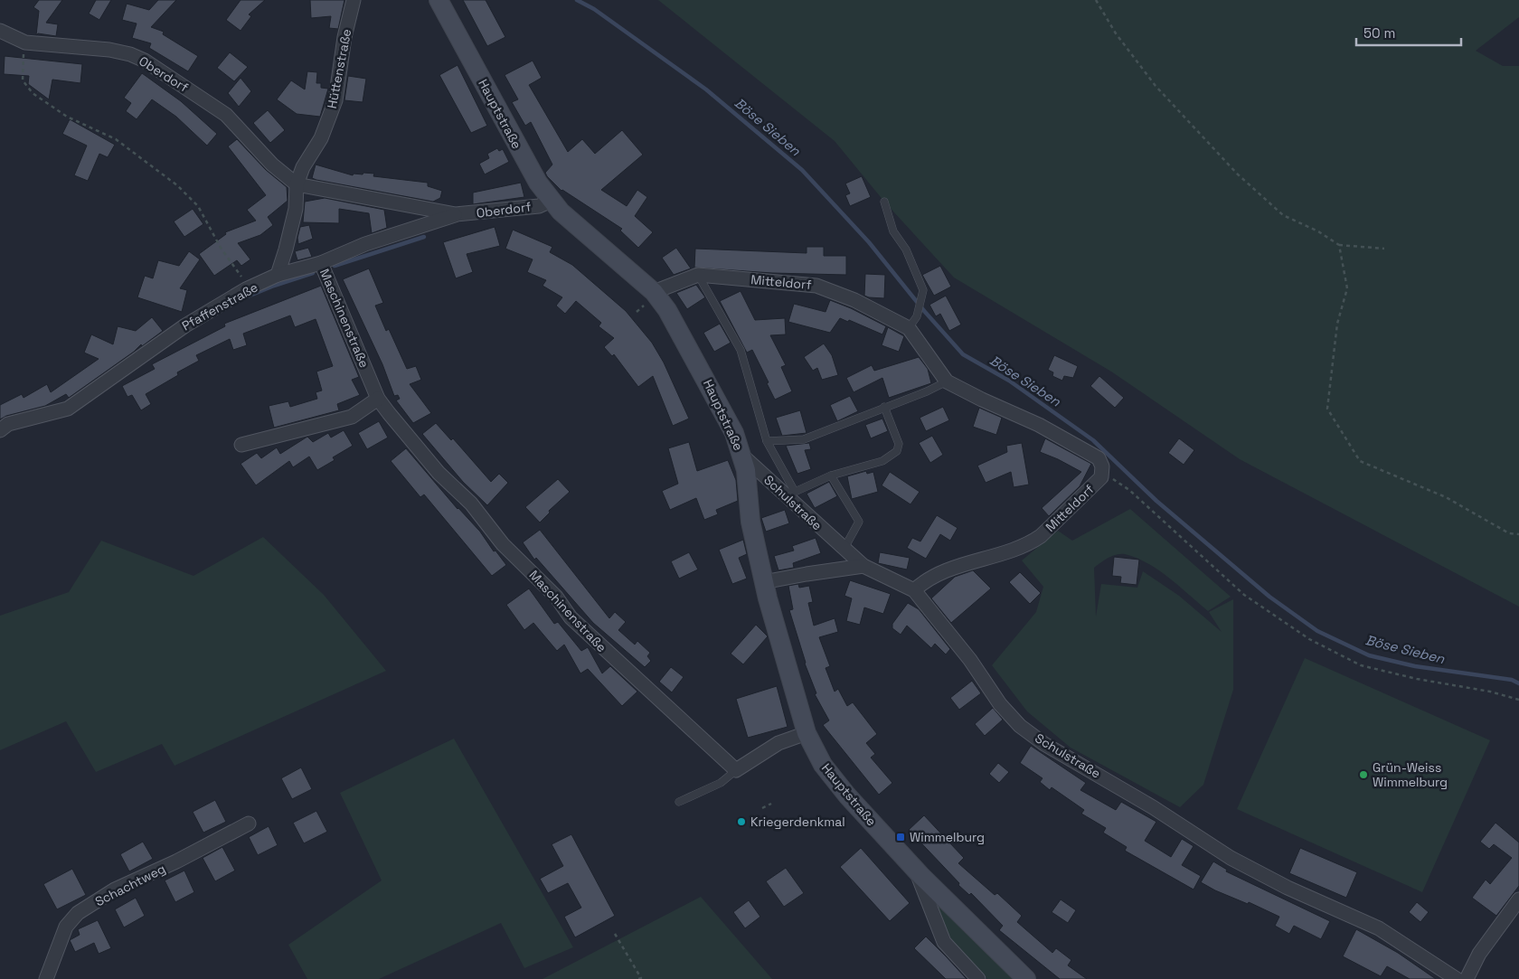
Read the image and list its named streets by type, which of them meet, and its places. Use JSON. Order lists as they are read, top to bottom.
{
  "streets": {
    "main road": ["Hauptstraße"],
    "street": [
      "Hüttenstraße",
      "Oberdorf",
      "Mitteldorf",
      "Pfaffenstraße",
      "Maschinenstraße",
      "Schulstraße",
      "Schachtweg"
    ]
  },
  "crossings": [
    ["Hüttenstraße", "Oberdorf"],
    ["Oberdorf", "Hauptstraße"],
    ["Oberdorf", "Pfaffenstraße"],
    ["Hauptstraße", "Mitteldorf"],
    ["Hauptstraße", "Schulstraße"],
    ["Mitteldorf", "Schulstraße"],
    ["Pfaffenstraße", "Maschinenstraße"]
  ],
  "water": ["Böse Sieben"],
  "places": {
    "other": ["Grün-Weiss Wimmelburg", "Kriegerdenkmal"],
    "transit": ["Wimmelburg"]
  },
  "scale_bar": "50 m"
}
